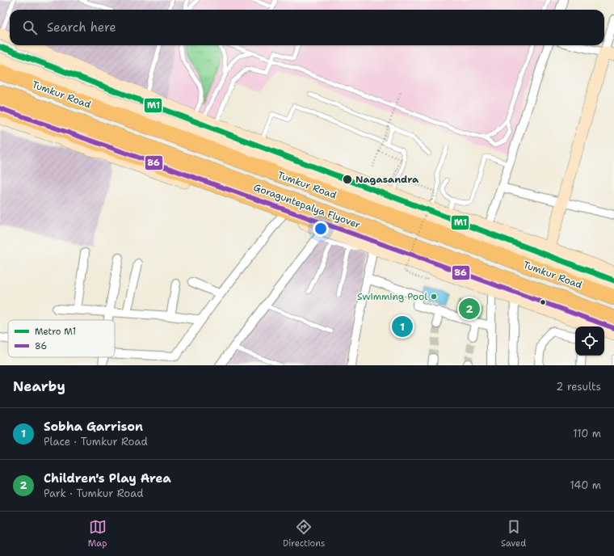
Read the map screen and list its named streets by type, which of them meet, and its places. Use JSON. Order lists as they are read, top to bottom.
{
  "streets": {
    "highway": ["Tumkur Road", "Goraguntepalya Flyover"]
  },
  "places": ["Nagasandra", "Swimming Pool"],
  "lines": ["metro line M1", "transit line 86"],
  "legend": ["Metro M1", "86"],
  "page": {
    "search": "Search here",
    "pins": ["2", "1"],
    "heading": ["Nearby", "2 results"],
    "list": [
      {
        "mark": "1",
        "name": "Sobha Garrison",
        "note": "Place · Tumkur Road",
        "value": "110 m"
      },
      {
        "mark": "2",
        "name": "Children's Play Area",
        "note": "Park · Tumkur Road",
        "value": "140 m"
      }
    ],
    "nav": ["Map", "Directions", "Saved"]
  }
}
